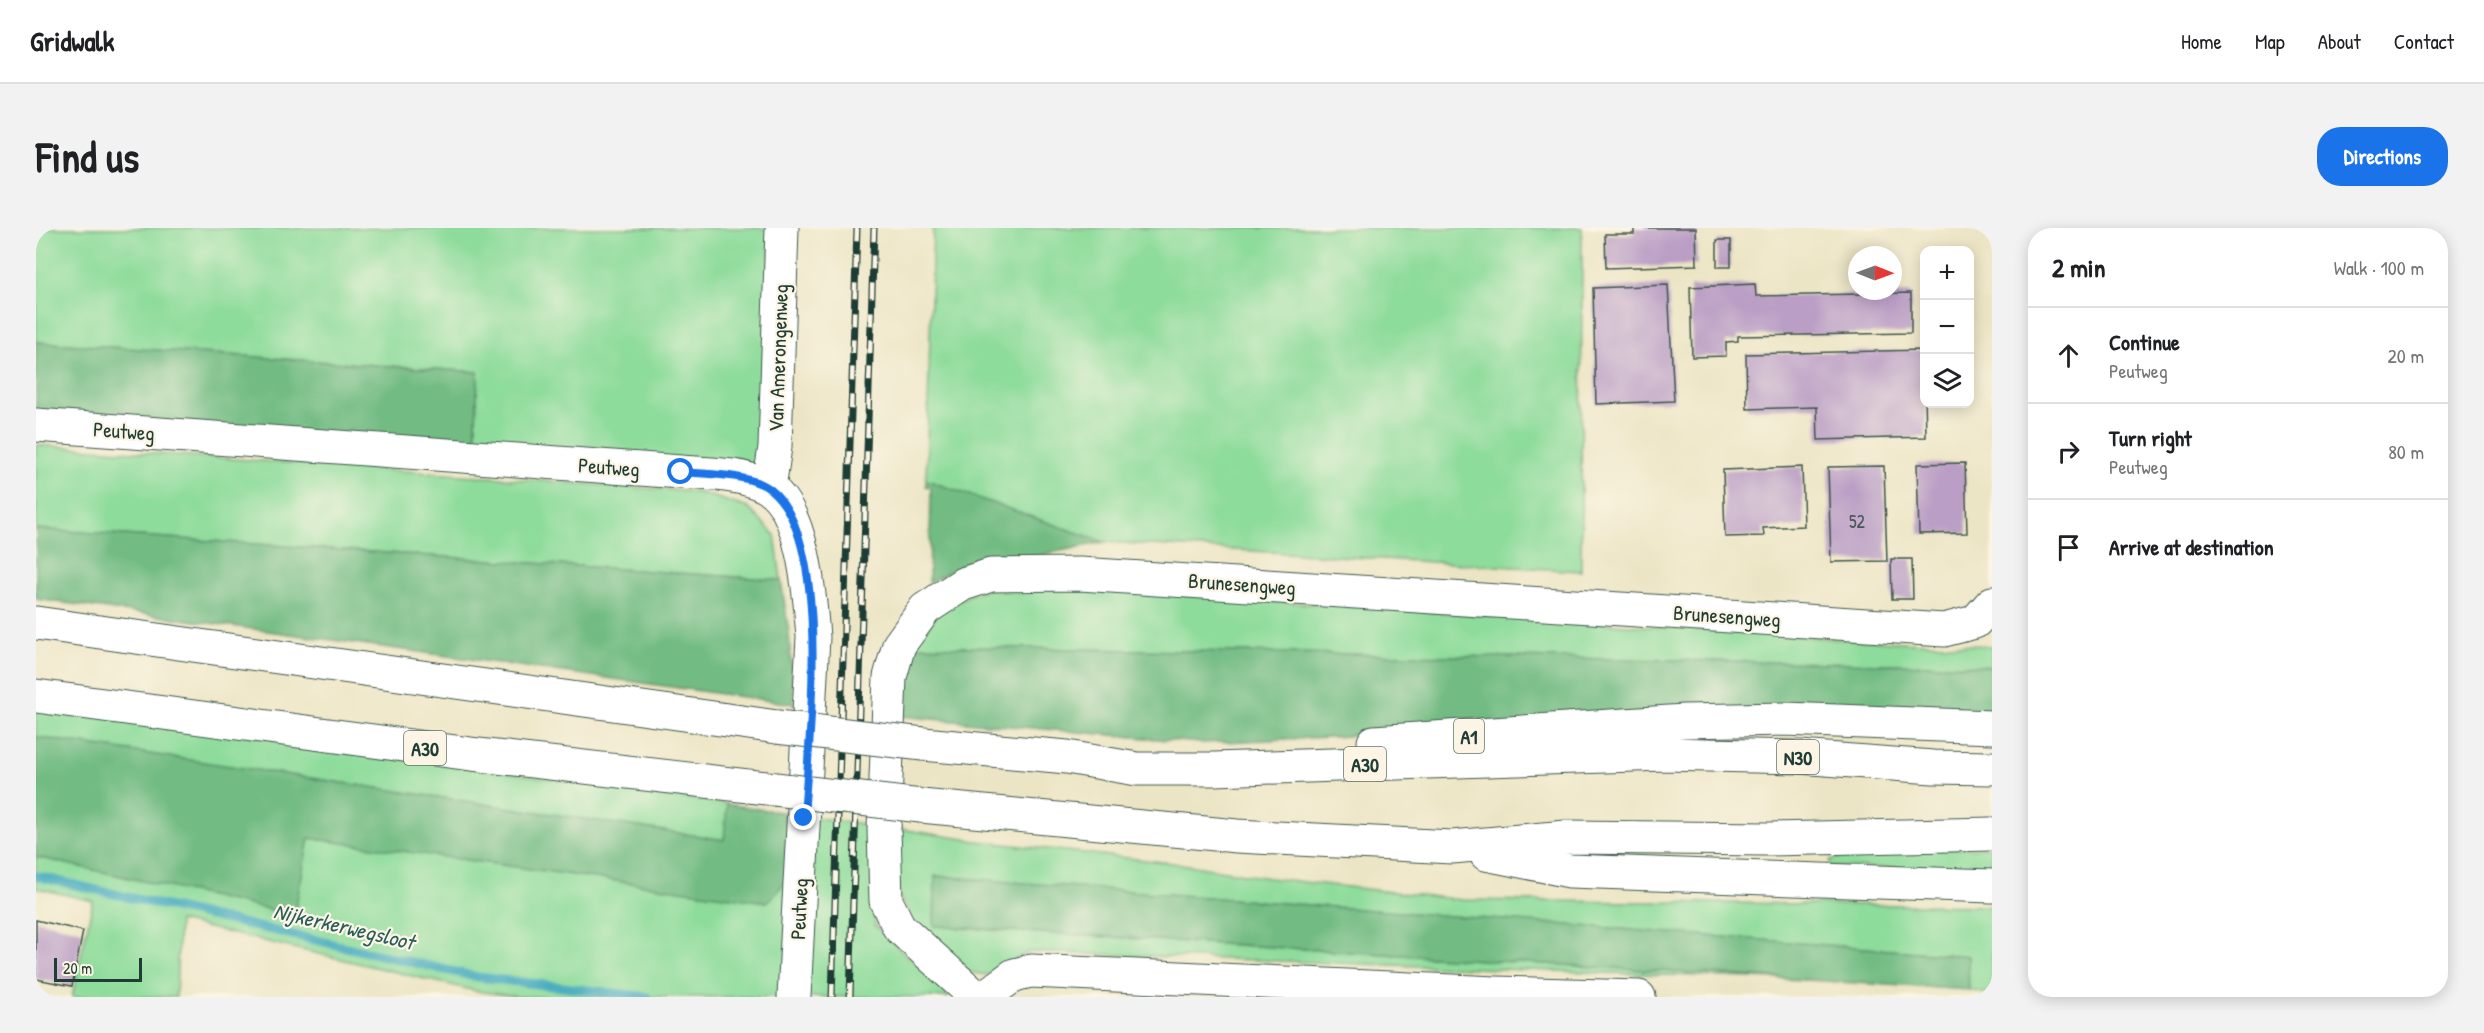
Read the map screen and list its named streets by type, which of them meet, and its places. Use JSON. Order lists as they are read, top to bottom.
{
  "streets": {
    "main road": [
      "Van Amerongenweg",
      "Peutweg",
      "Brunesengweg",
      "A1",
      "A30",
      "N30"
    ]
  },
  "crossings": [
    ["Van Amerongenweg", "Peutweg"],
    ["A1", "A30"],
    ["A30", "N30"]
  ],
  "water": ["Nijkerkerwegsloot"],
  "house_numbers": ["52"],
  "scale_bar": "20 m",
  "north": "right",
  "page": {
    "header": "Gridwalk",
    "nav": [
      "Home",
      "Map",
      "About",
      "Contact"
    ],
    "buttons": "Directions",
    "title": "Find us",
    "heading": ["2 min", "Walk · 100 m"],
    "map_buttons": ["+", "−"],
    "list": [
      ["Continue", "Peutweg", "20 m"],
      ["Turn right", "Peutweg", "80 m"],
      "Arrive at destination"
    ],
    "scale": "20 m"
  }
}
